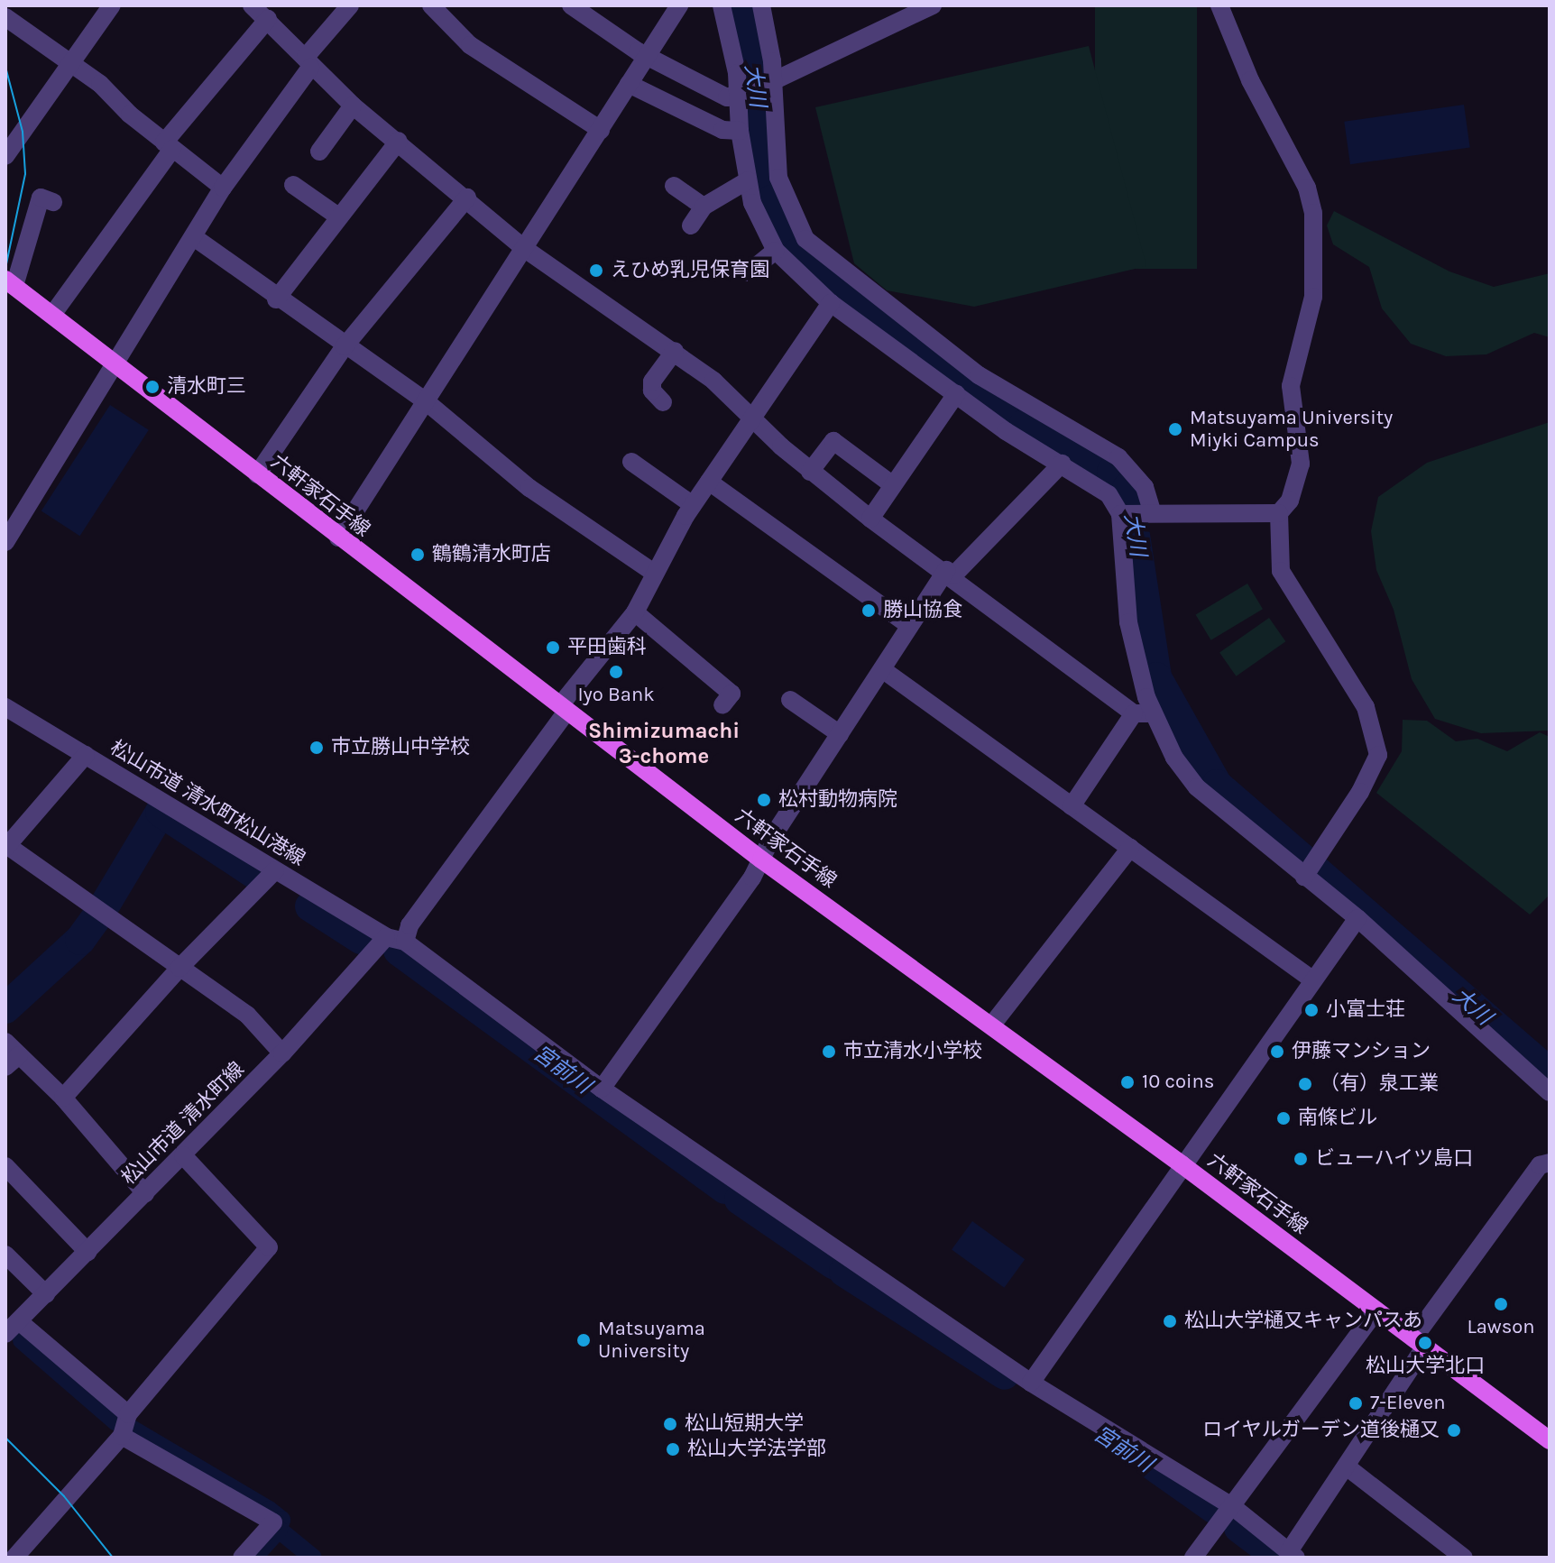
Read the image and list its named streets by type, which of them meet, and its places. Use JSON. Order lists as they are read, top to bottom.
{
  "streets": {
    "main road": ["六軒家石手線"],
    "street": ["松山市道 清水町松山港線", "松山市道 清水町線"]
  },
  "crossings": [
    ["松山市道 清水町松山港線", "松山市道 清水町線"]
  ],
  "districts": ["Shimizumachi 3-chome"],
  "water": ["大川", "宮前川"],
  "places": [
    "えひめ乳児保育園",
    "清水町三",
    "Matsuyama University Miyki Campus",
    "鶴鶴清水町店",
    "勝山協食",
    "平田歯科",
    "Iyo Bank",
    "市立勝山中学校",
    "松村動物病院",
    "小富士荘",
    "市立清水小学校",
    "伊藤マンション",
    "10 coins",
    "（有）泉工業",
    "南條ビル",
    "ビューハイツ島口",
    "Lawson",
    "松山大学樋又キャンパスあ",
    "Matsuyama University",
    "松山大学北口",
    "7-Eleven",
    "松山短期大学",
    "ロイヤルガーデン道後樋又",
    "松山大学法学部"
  ]
}
